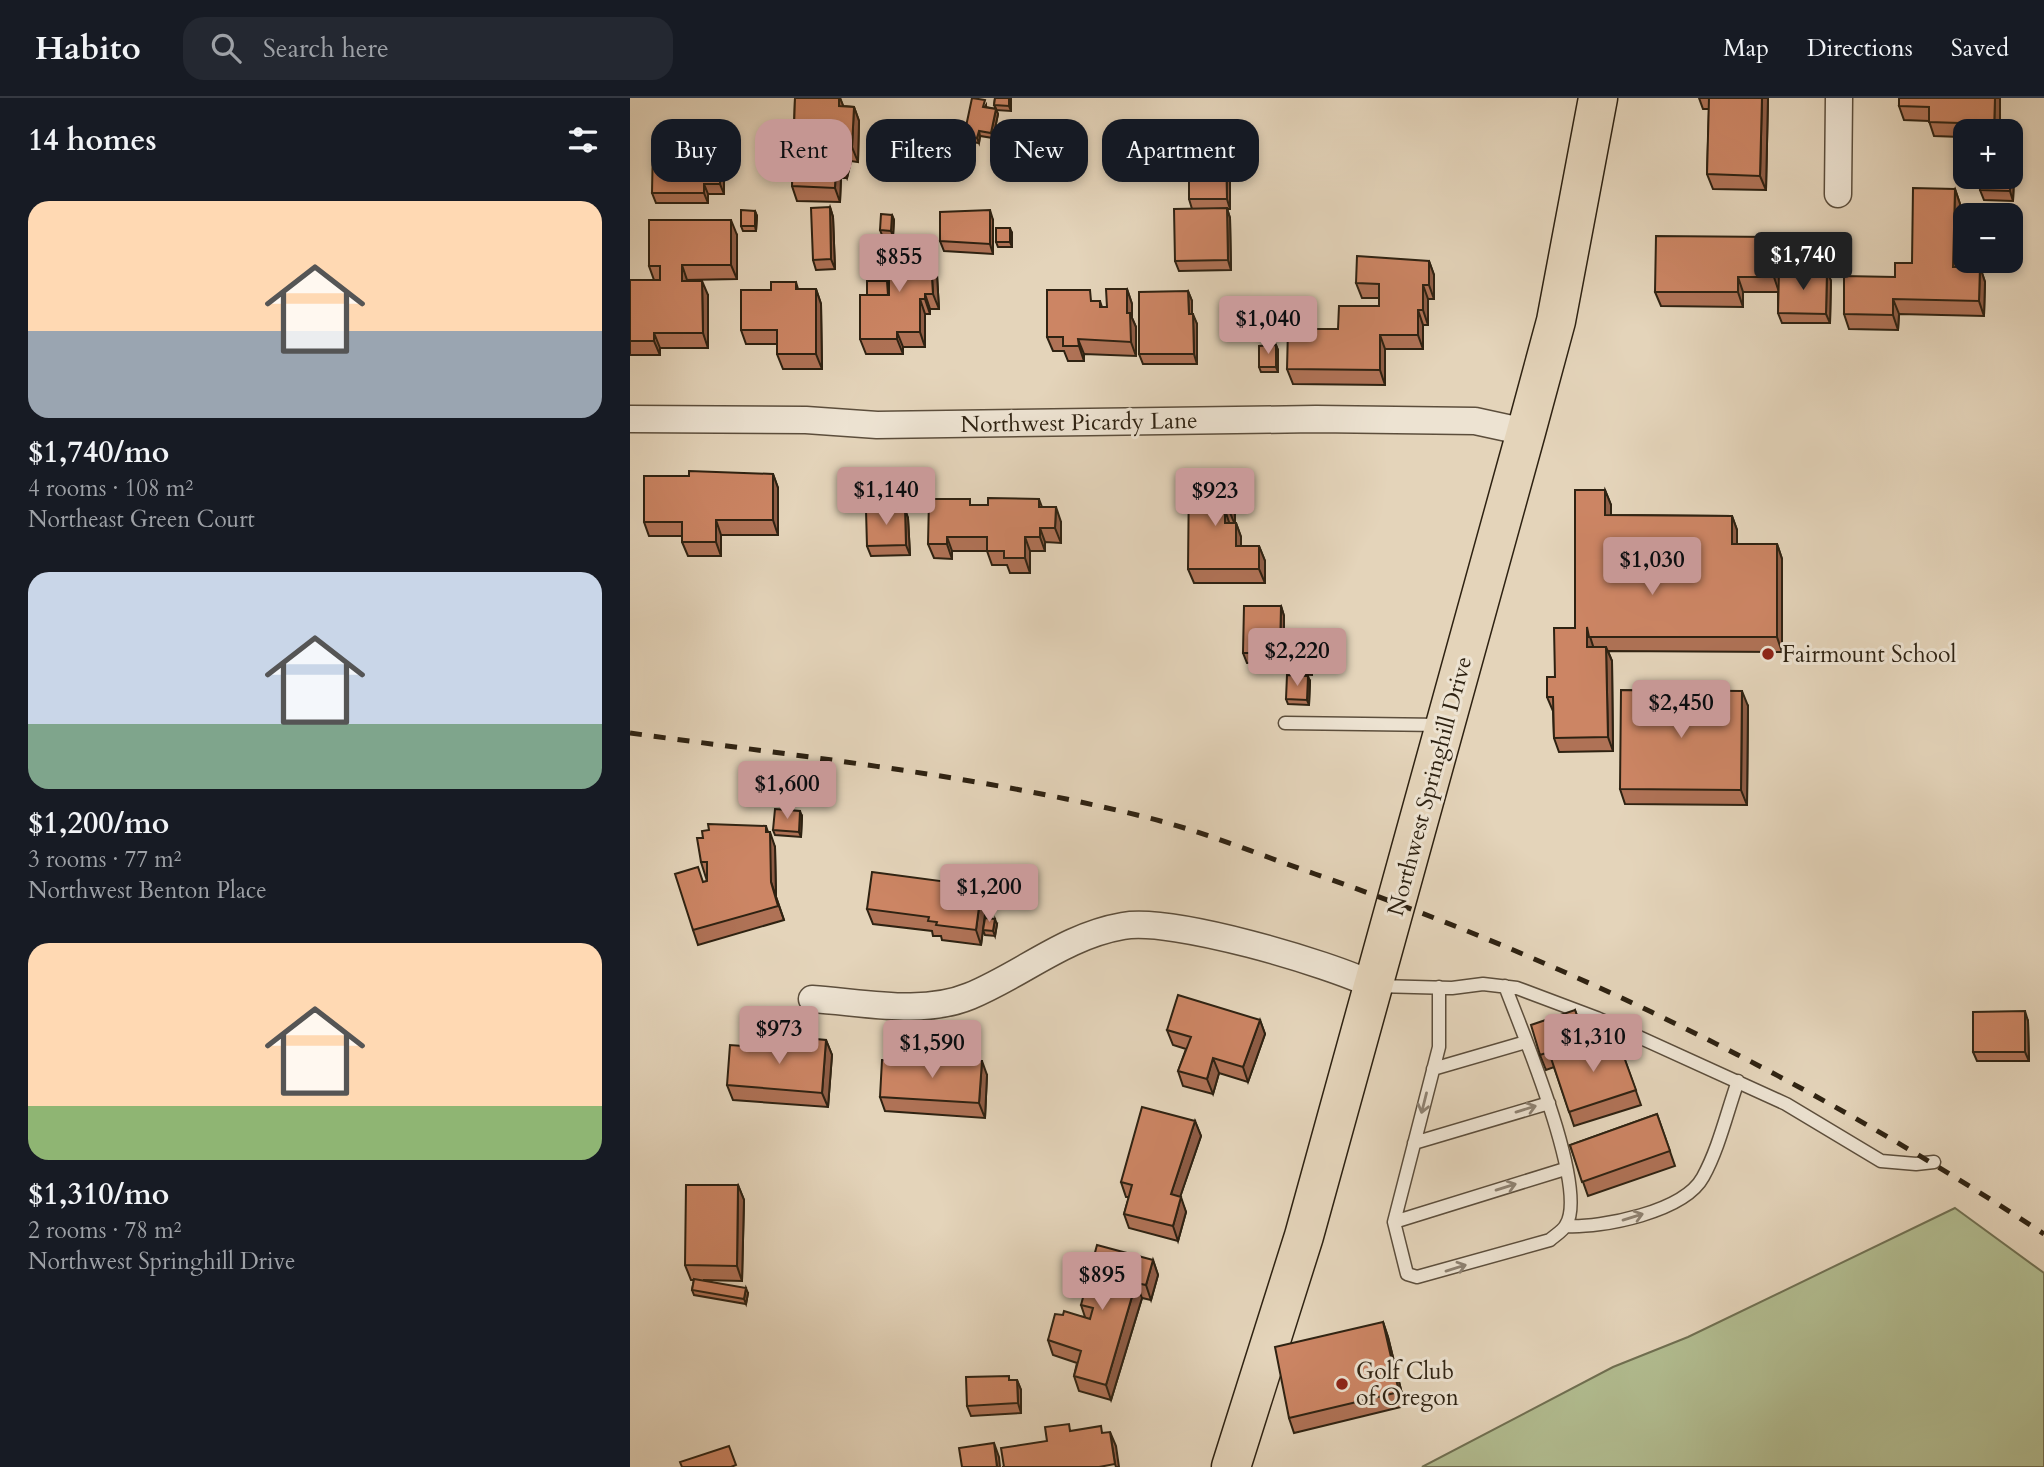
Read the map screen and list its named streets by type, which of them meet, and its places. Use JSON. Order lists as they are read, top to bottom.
{
  "streets": {
    "main road": ["Northwest Springhill Drive"],
    "street": ["Northwest Picardy Lane"]
  },
  "crossings": [
    ["Northwest Picardy Lane", "Northwest Springhill Drive"]
  ],
  "places": ["Fairmount School", "Golf Club of Oregon"],
  "page": {
    "header": "Habito",
    "search": "Search here",
    "nav": ["Map", "Directions", "Saved"],
    "heading": "14 homes",
    "map_buttons": ["+", "−"],
    "chip": [
      "Buy",
      "Rent",
      "Filters",
      "New",
      "Apartment"
    ],
    "list": [
      {
        "name": "$1,740/mo",
        "note": "4 rooms · 108 m² · Northeast Green Court"
      },
      {
        "name": "$1,200/mo",
        "note": "3 rooms · 77 m² · Northwest Benton Place"
      },
      {
        "name": "$1,310/mo",
        "note": "2 rooms · 78 m² · Northwest Springhill Drive"
      }
    ],
    "price": [
      "$1,740",
      "$855",
      "$1,040",
      "$1,140",
      "$923",
      "$1,030",
      "$2,220",
      "$2,450",
      "$1,600",
      "$1,200",
      "$973",
      "$1,310",
      "$1,590",
      "$895"
    ]
  }
}
